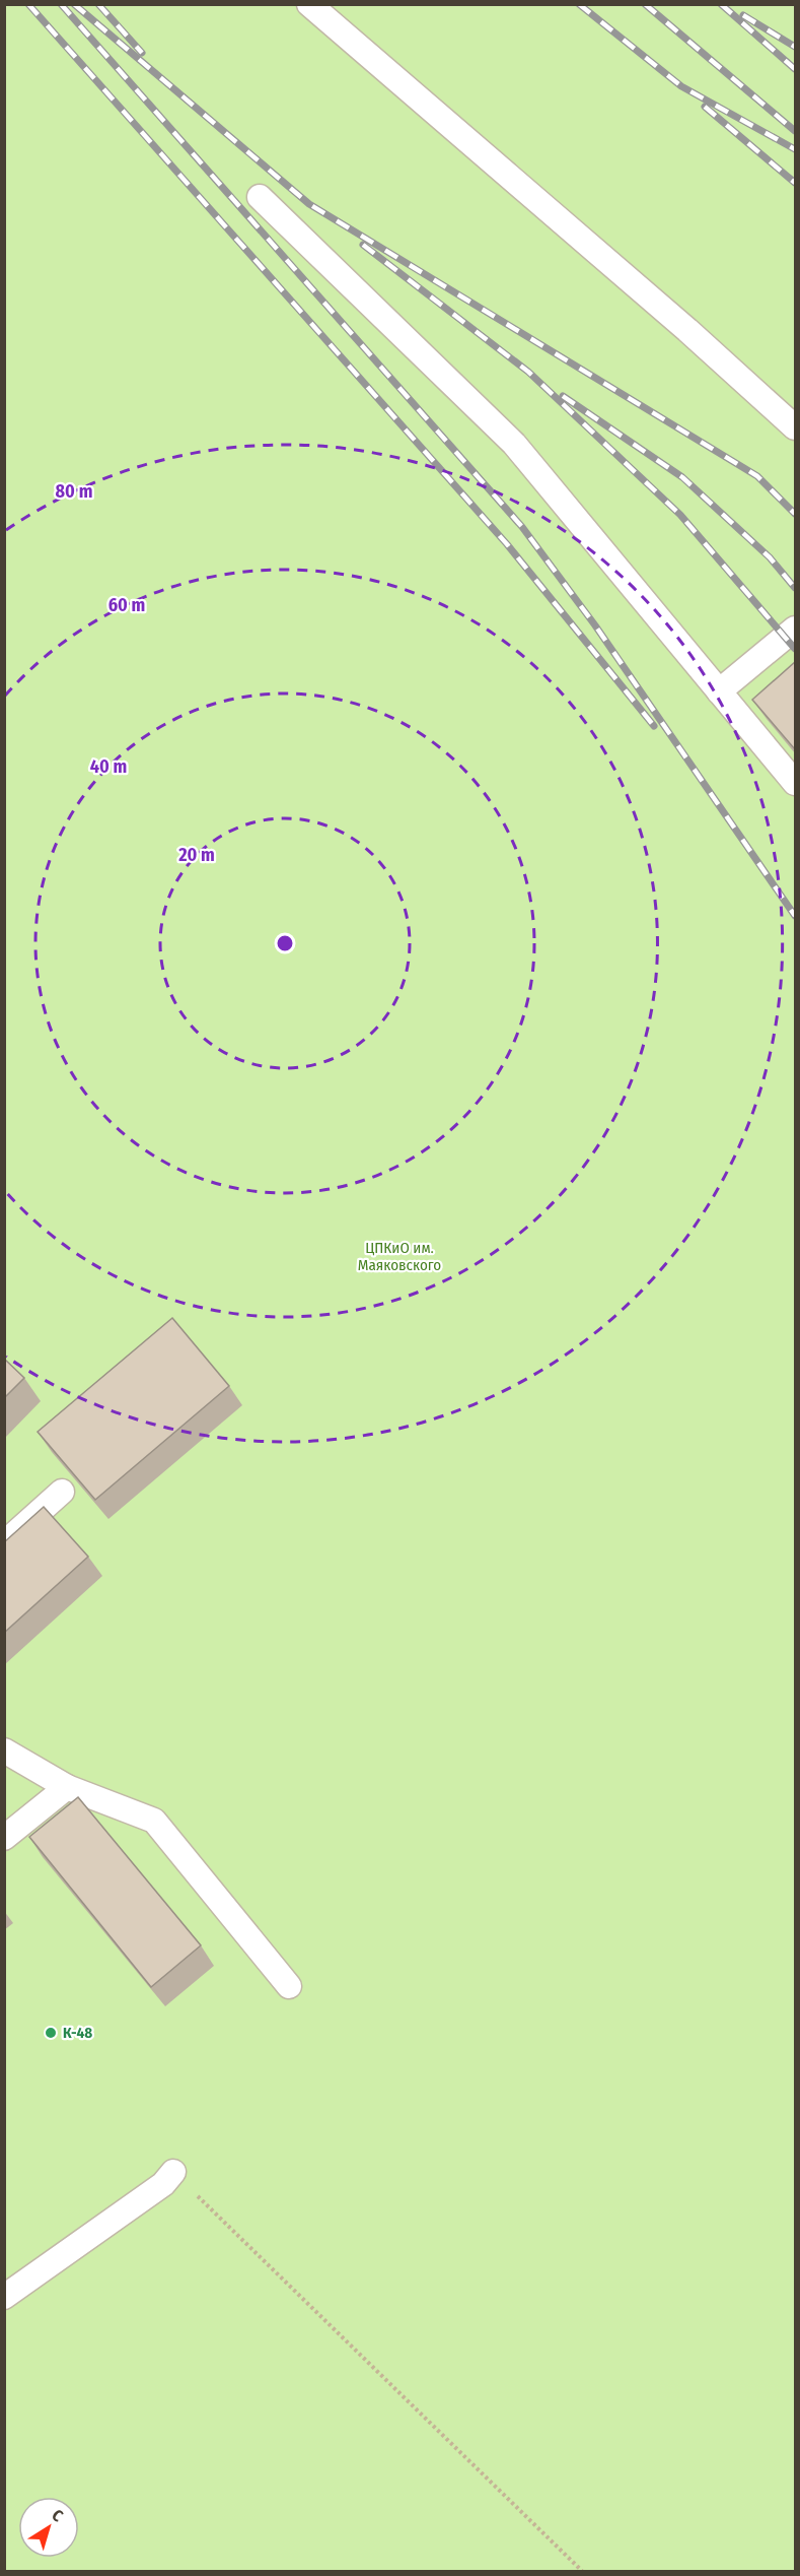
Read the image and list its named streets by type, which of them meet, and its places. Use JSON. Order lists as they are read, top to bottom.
{
  "parks": ["ЦПКиО им. Маяковского"],
  "places": ["К-48"],
  "north": "top right",
  "rings": [
    "80 m",
    "60 m",
    "40 m",
    "20 m"
  ]
}
